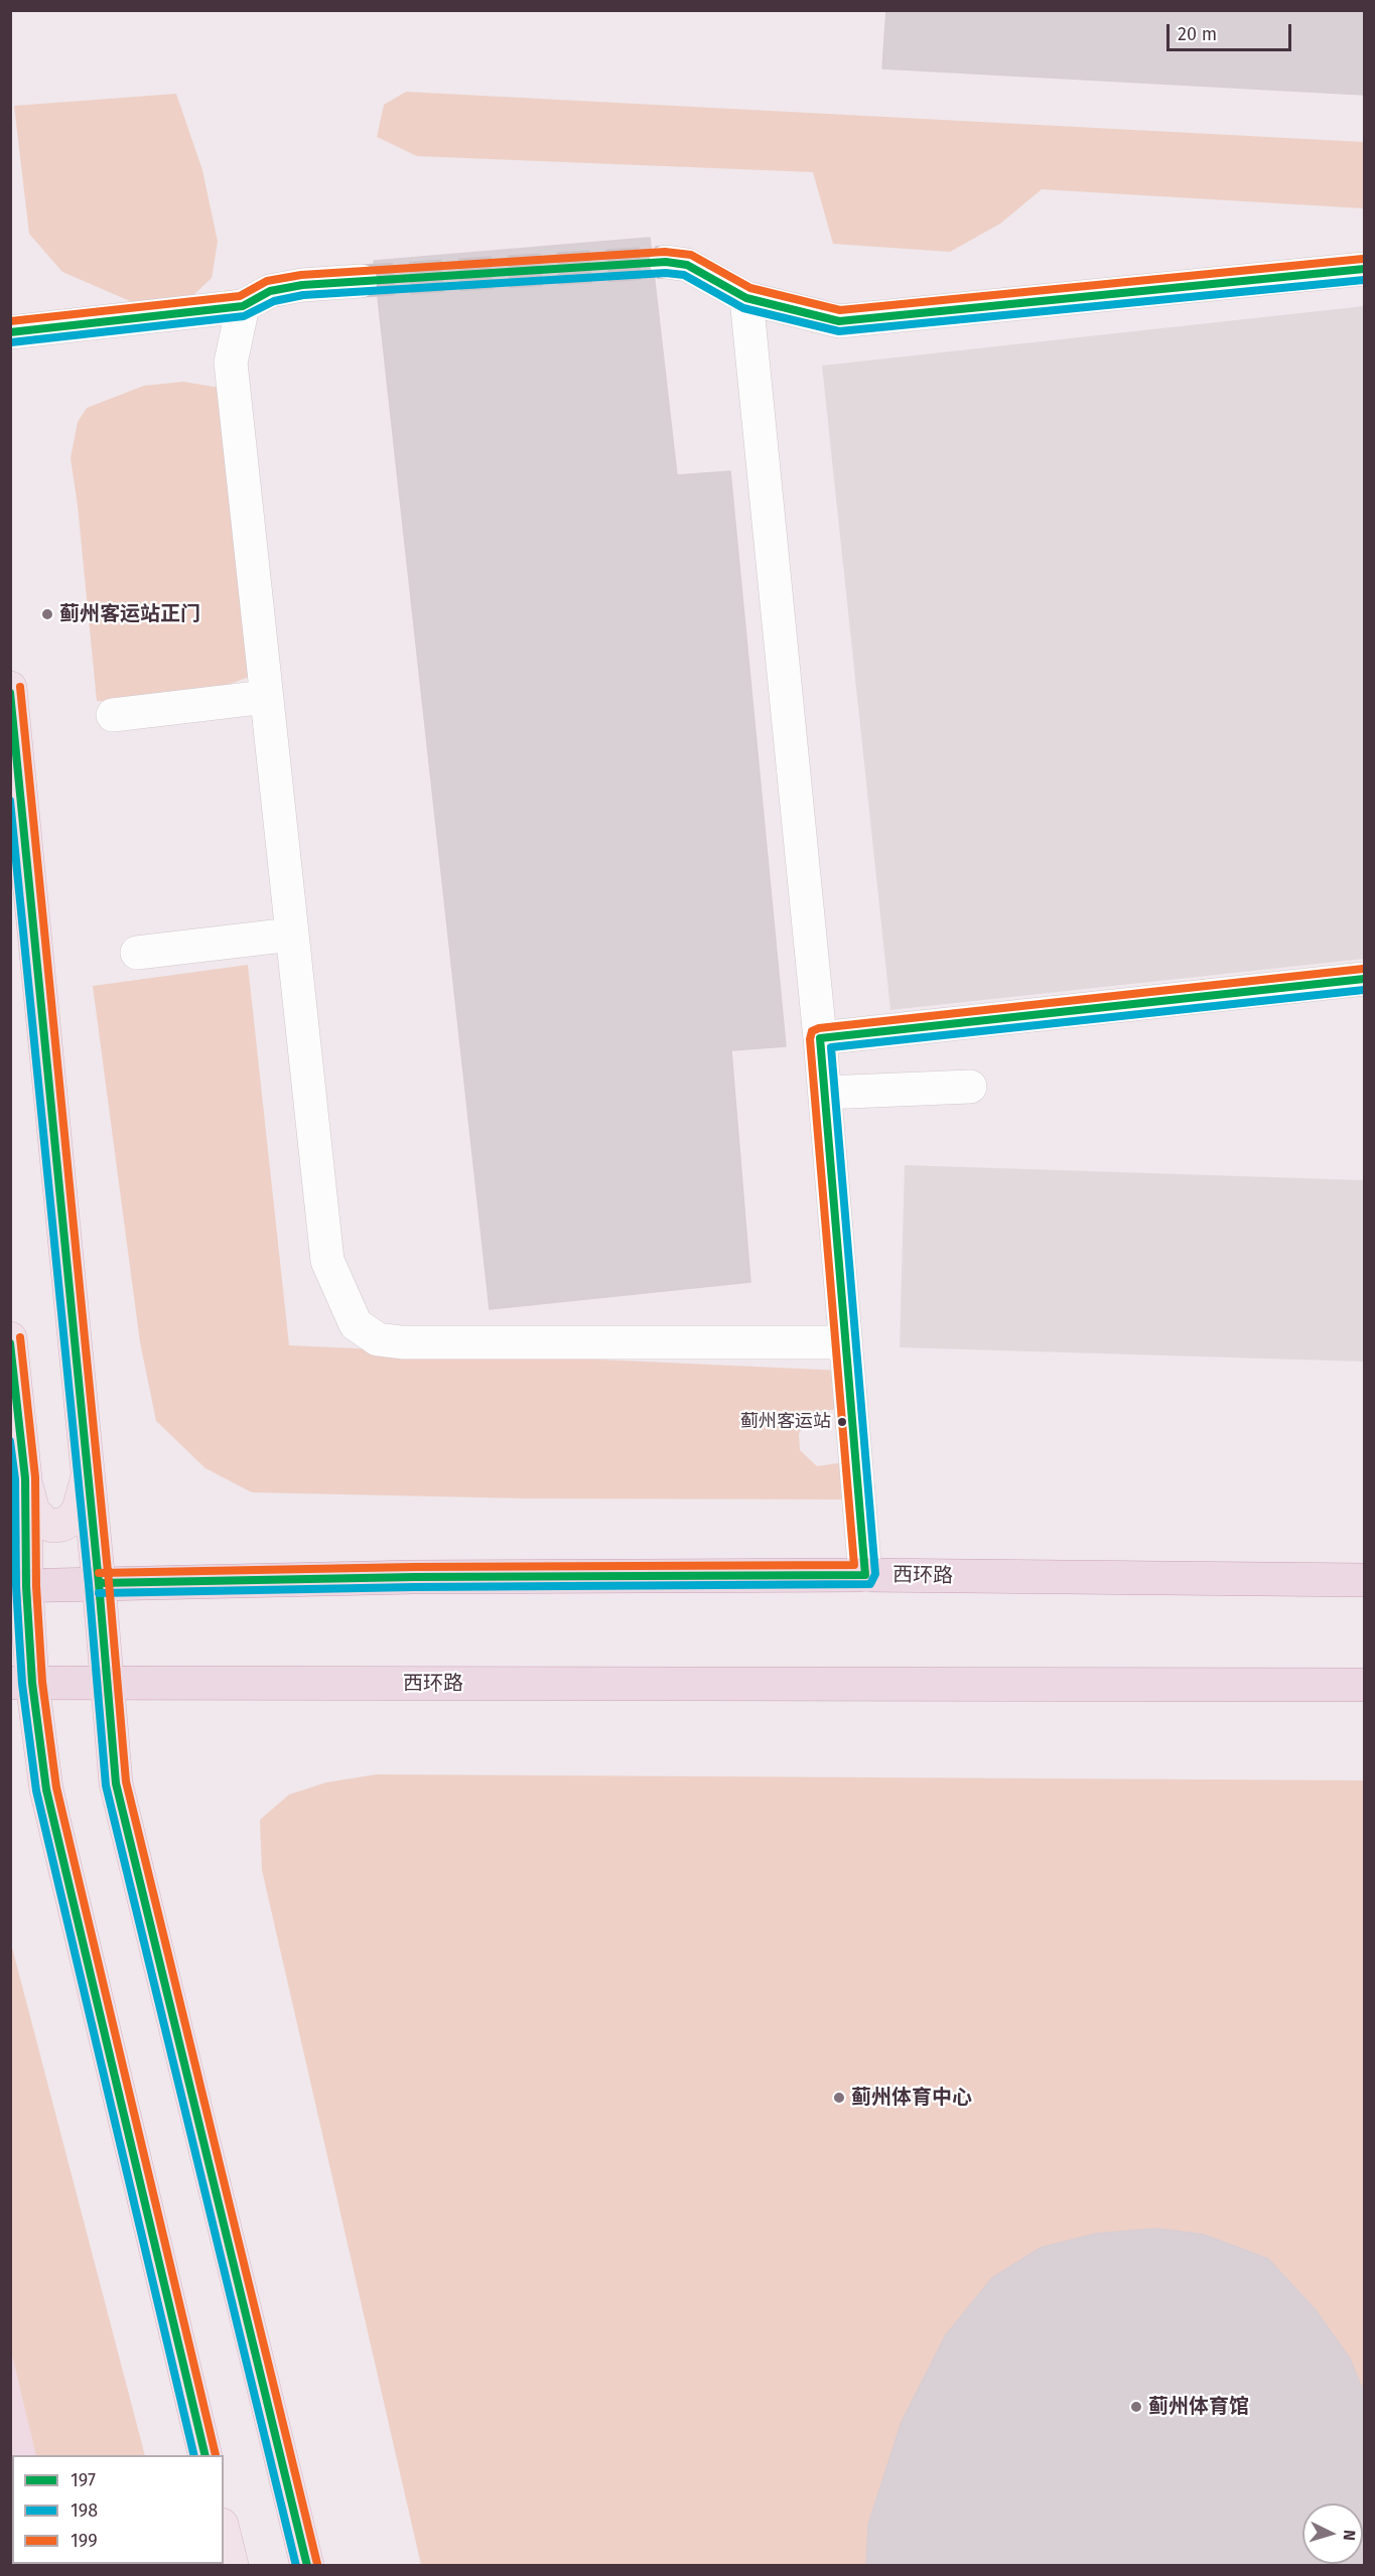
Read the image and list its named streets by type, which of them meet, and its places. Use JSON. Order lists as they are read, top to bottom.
{
  "streets": {
    "highway": ["西环路"]
  },
  "places": [
    "蓟州客运站正门",
    "蓟州客运站",
    "蓟州体育中心",
    "蓟州体育馆"
  ],
  "lines": ["transit line 199", "transit line 197", "transit line 198"],
  "legend": ["197", "198", "199"],
  "scale_bar": "20 m",
  "north": "right"
}
